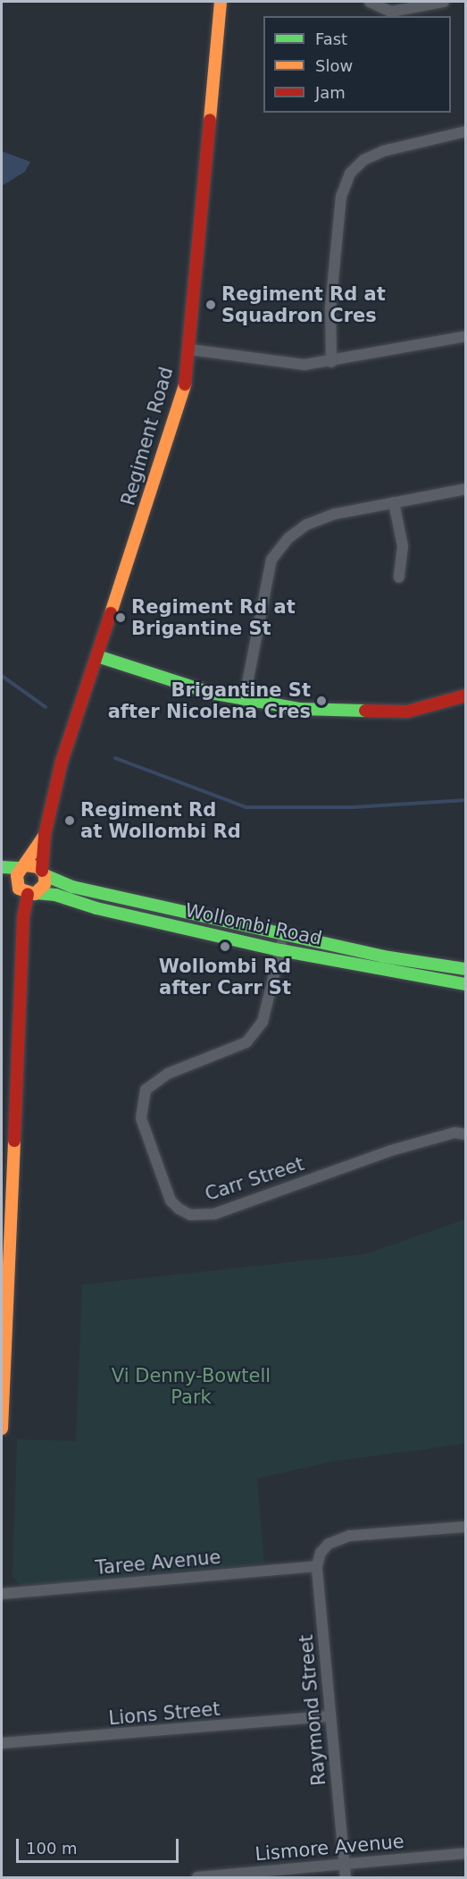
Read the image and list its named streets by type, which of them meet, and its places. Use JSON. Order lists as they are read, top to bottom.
{
  "streets": {
    "street": [
      "Regiment Road",
      "Wollombi Road",
      "Carr Street",
      "Taree Avenue",
      "Raymond Street",
      "Lions Street",
      "Lismore Avenue"
    ]
  },
  "crossings": [
    ["Regiment Road", "Wollombi Road"],
    ["Wollombi Road", "Carr Street"],
    ["Taree Avenue", "Raymond Street"],
    ["Raymond Street", "Lions Street"],
    ["Raymond Street", "Lismore Avenue"]
  ],
  "parks": ["Vi Denny-Bowtell Park"],
  "places": [
    "Regiment Rd at Squadron Cres",
    "Regiment Rd at Brigantine St",
    "Brigantine St after Nicolena Cres",
    "Regiment Rd at Wollombi Rd",
    "Wollombi Rd after Carr St"
  ],
  "legend": ["Fast", "Slow", "Jam"],
  "scale_bar": "100 m"
}
